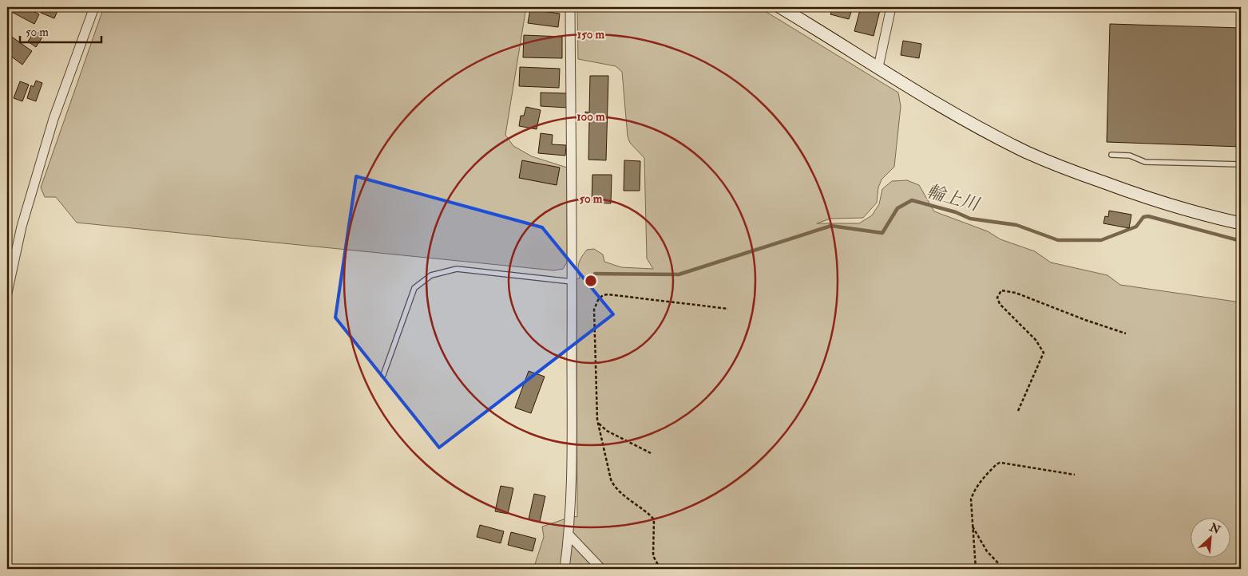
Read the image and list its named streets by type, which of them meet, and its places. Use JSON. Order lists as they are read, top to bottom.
{
  "water": ["輪上川"],
  "scale_bar": "50 m",
  "north": "top right",
  "rings": ["150 m", "100 m", "50 m"]
}
